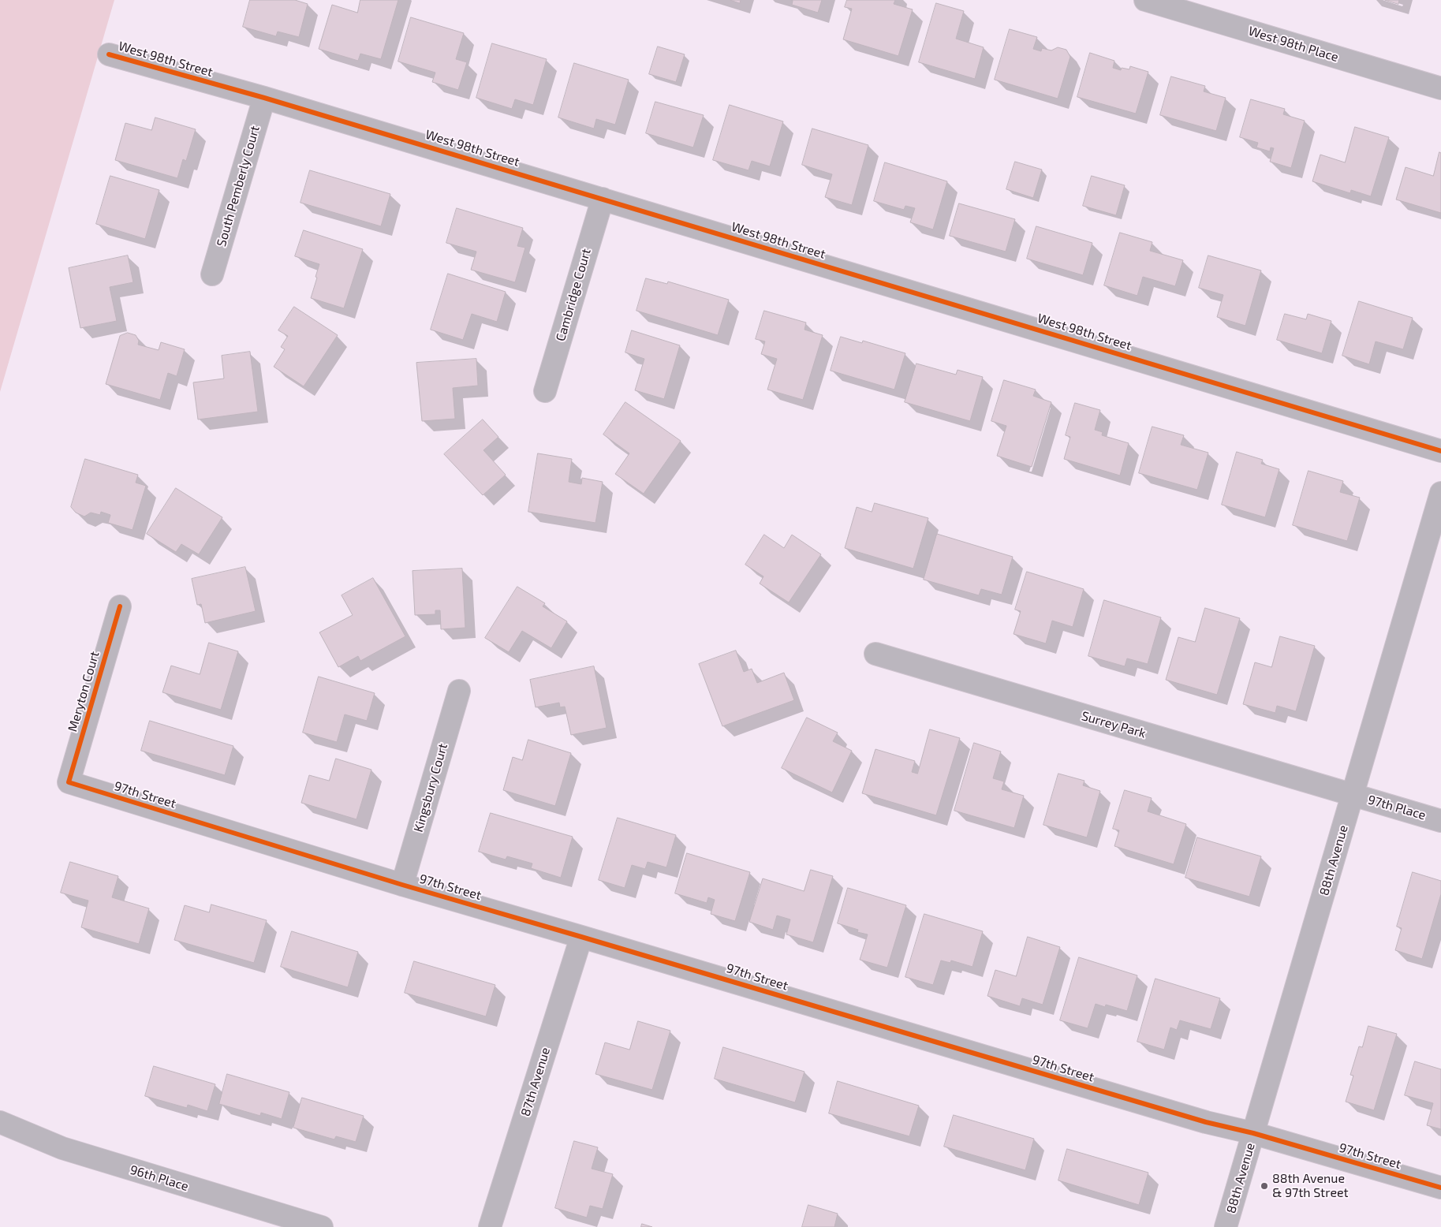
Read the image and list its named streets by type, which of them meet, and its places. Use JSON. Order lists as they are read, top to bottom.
{
  "streets": {
    "street": [
      "West 98th Place",
      "West 98th Street",
      "South Pemberly Court",
      "Cambridge Court",
      "Meryton Court",
      "Surrey Park",
      "Kingsbury Court",
      "97th Street",
      "97th Place",
      "88th Avenue",
      "87th Avenue",
      "96th Place"
    ]
  },
  "crossings": [
    ["West 98th Street", "South Pemberly Court"],
    ["West 98th Street", "Cambridge Court"],
    ["Meryton Court", "97th Street"],
    ["Surrey Park", "97th Place"],
    ["Surrey Park", "88th Avenue"],
    ["Kingsbury Court", "97th Street"],
    ["97th Street", "88th Avenue"],
    ["97th Street", "87th Avenue"],
    ["97th Place", "88th Avenue"]
  ],
  "places": ["88th Avenue & 97th Street"]
}
